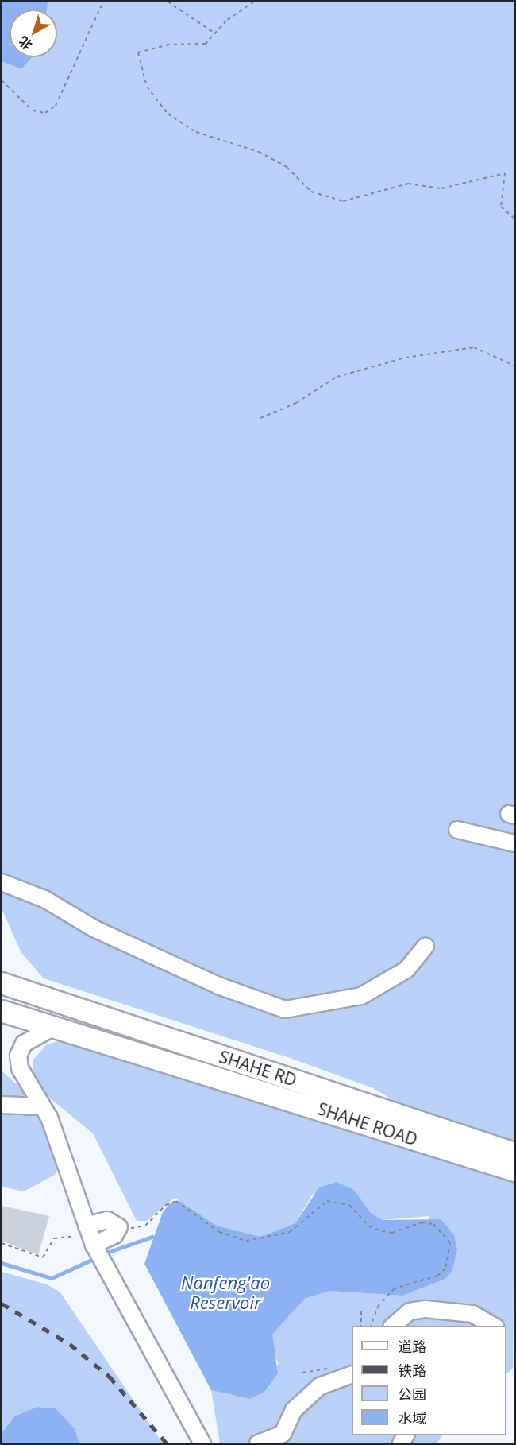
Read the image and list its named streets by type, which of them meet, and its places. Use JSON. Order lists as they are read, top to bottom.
{
  "streets": {
    "main road": ["SHAHE RD", "SHAHE ROAD"]
  },
  "water": ["Nanfeng'ao Reservoir"],
  "legend": [
    "道路",
    "铁路",
    "公园",
    "水域"
  ],
  "north": "bottom left"
}
